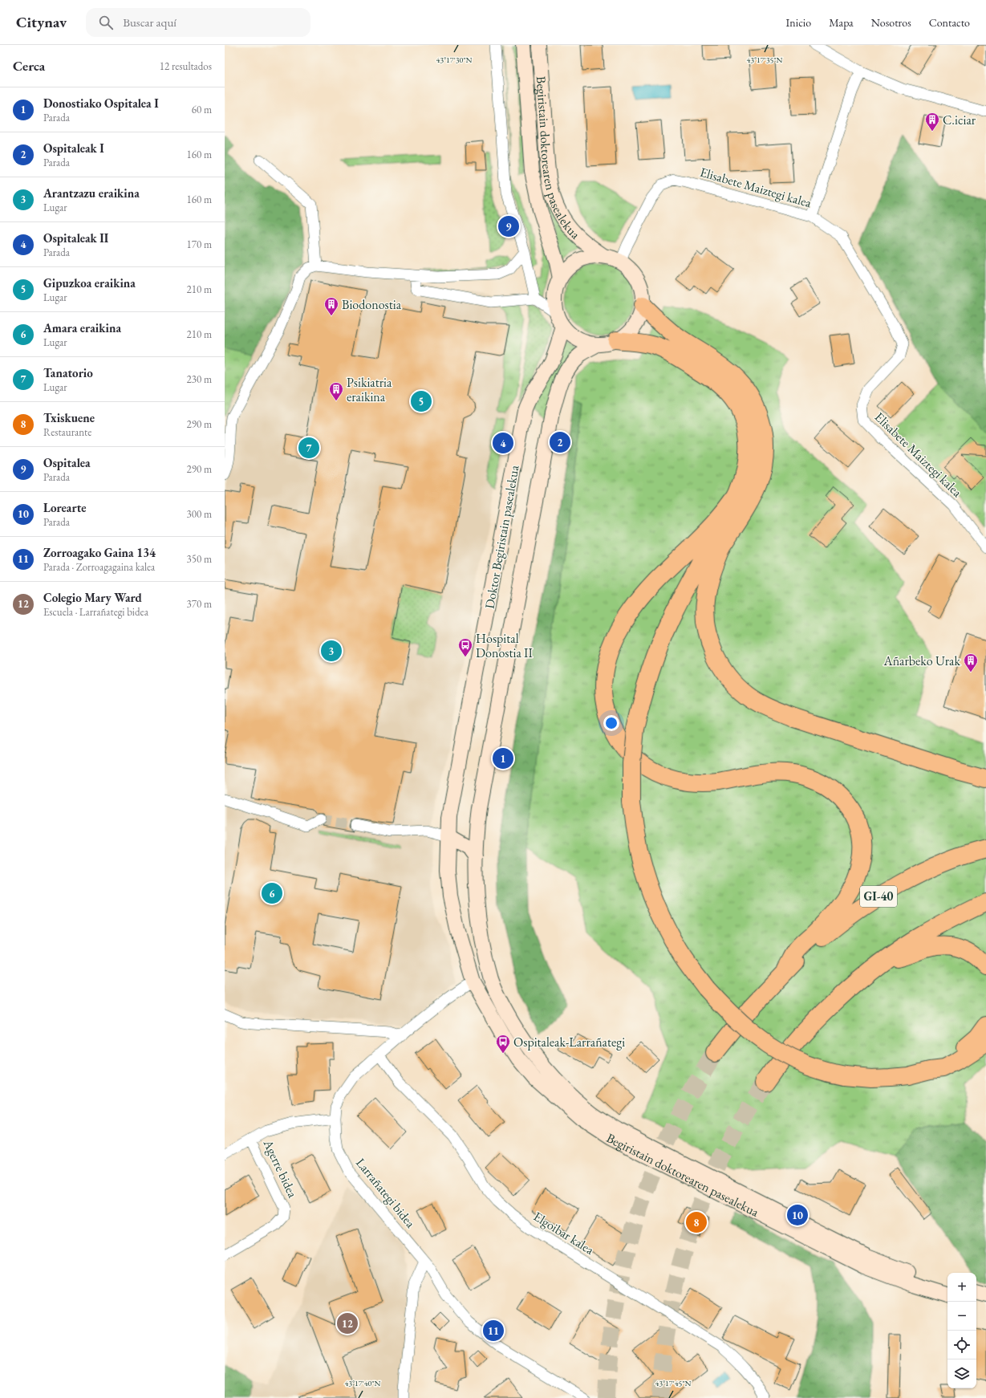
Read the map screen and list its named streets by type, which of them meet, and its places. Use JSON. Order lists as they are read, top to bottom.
{
  "streets": {
    "highway": ["GI-40"],
    "main road": ["Begiristain doktorearen pasealekua", "Doktor Begiristain pasealekua"],
    "street": [
      "Elisabete Maiztegi kalea",
      "Agerre bidea",
      "Larrañategi bidea",
      "Elgoibar kalea"
    ]
  },
  "crossings": [
    ["Begiristain doktorearen pasealekua", "Elisabete Maiztegi kalea"],
    ["Begiristain doktorearen pasealekua", "Doktor Begiristain pasealekua"],
    ["Begiristain doktorearen pasealekua", "Larrañategi bidea"],
    ["Elisabete Maiztegi kalea", "Doktor Begiristain pasealekua"],
    ["Agerre bidea", "Larrañategi bidea"],
    ["Larrañategi bidea", "Elgoibar kalea"]
  ],
  "places": {
    "building": [
      "C.iciar",
      "Biodonostia",
      "Psikiatria eraikina",
      "Añarbeko Urak"
    ],
    "bus stop": ["Hospital Donostia II", "Ospitaleak-Larrañategi"]
  },
  "page": {
    "header": "Citynav",
    "search": "Buscar aquí",
    "nav": [
      "Inicio",
      "Mapa",
      "Nosotros",
      "Contacto"
    ],
    "heading": ["Cerca", "12 resultados"],
    "list": [
      {
        "mark": "1",
        "name": "Donostiako Ospitalea I",
        "note": "Parada",
        "value": "60 m"
      },
      {
        "mark": "2",
        "name": "Ospitaleak I",
        "note": "Parada",
        "value": "160 m"
      },
      {
        "mark": "3",
        "name": "Arantzazu eraikina",
        "note": "Lugar",
        "value": "160 m"
      },
      {
        "mark": "4",
        "name": "Ospitaleak II",
        "note": "Parada",
        "value": "170 m"
      },
      {
        "mark": "5",
        "name": "Gipuzkoa eraikina",
        "note": "Lugar",
        "value": "210 m"
      },
      {
        "mark": "6",
        "name": "Amara eraikina",
        "note": "Lugar",
        "value": "210 m"
      },
      {
        "mark": "7",
        "name": "Tanatorio",
        "note": "Lugar",
        "value": "230 m"
      },
      {
        "mark": "8",
        "name": "Txiskuene",
        "note": "Restaurante",
        "value": "290 m"
      },
      {
        "mark": "9",
        "name": "Ospitalea",
        "note": "Parada",
        "value": "290 m"
      },
      {
        "mark": "10",
        "name": "Lorearte",
        "note": "Parada",
        "value": "300 m"
      },
      {
        "mark": "11",
        "name": "Zorroagako Gaina 134",
        "note": "Parada · Zorroagagaina kalea",
        "value": "350 m"
      },
      {
        "mark": "12",
        "name": "Colegio Mary Ward",
        "note": "Escuela · Larrañategi bidea",
        "value": "370 m"
      }
    ],
    "pins": [
      "9",
      "5",
      "2",
      "4",
      "7",
      "3",
      "1",
      "6",
      "10",
      "8",
      "12",
      "11"
    ],
    "map_buttons": ["+", "−"]
  },
  "coordinates": [
    "43°17'30\"N",
    "43°17'35\"N",
    "43°17'40\"N",
    "43°17'45\"N"
  ]
}
